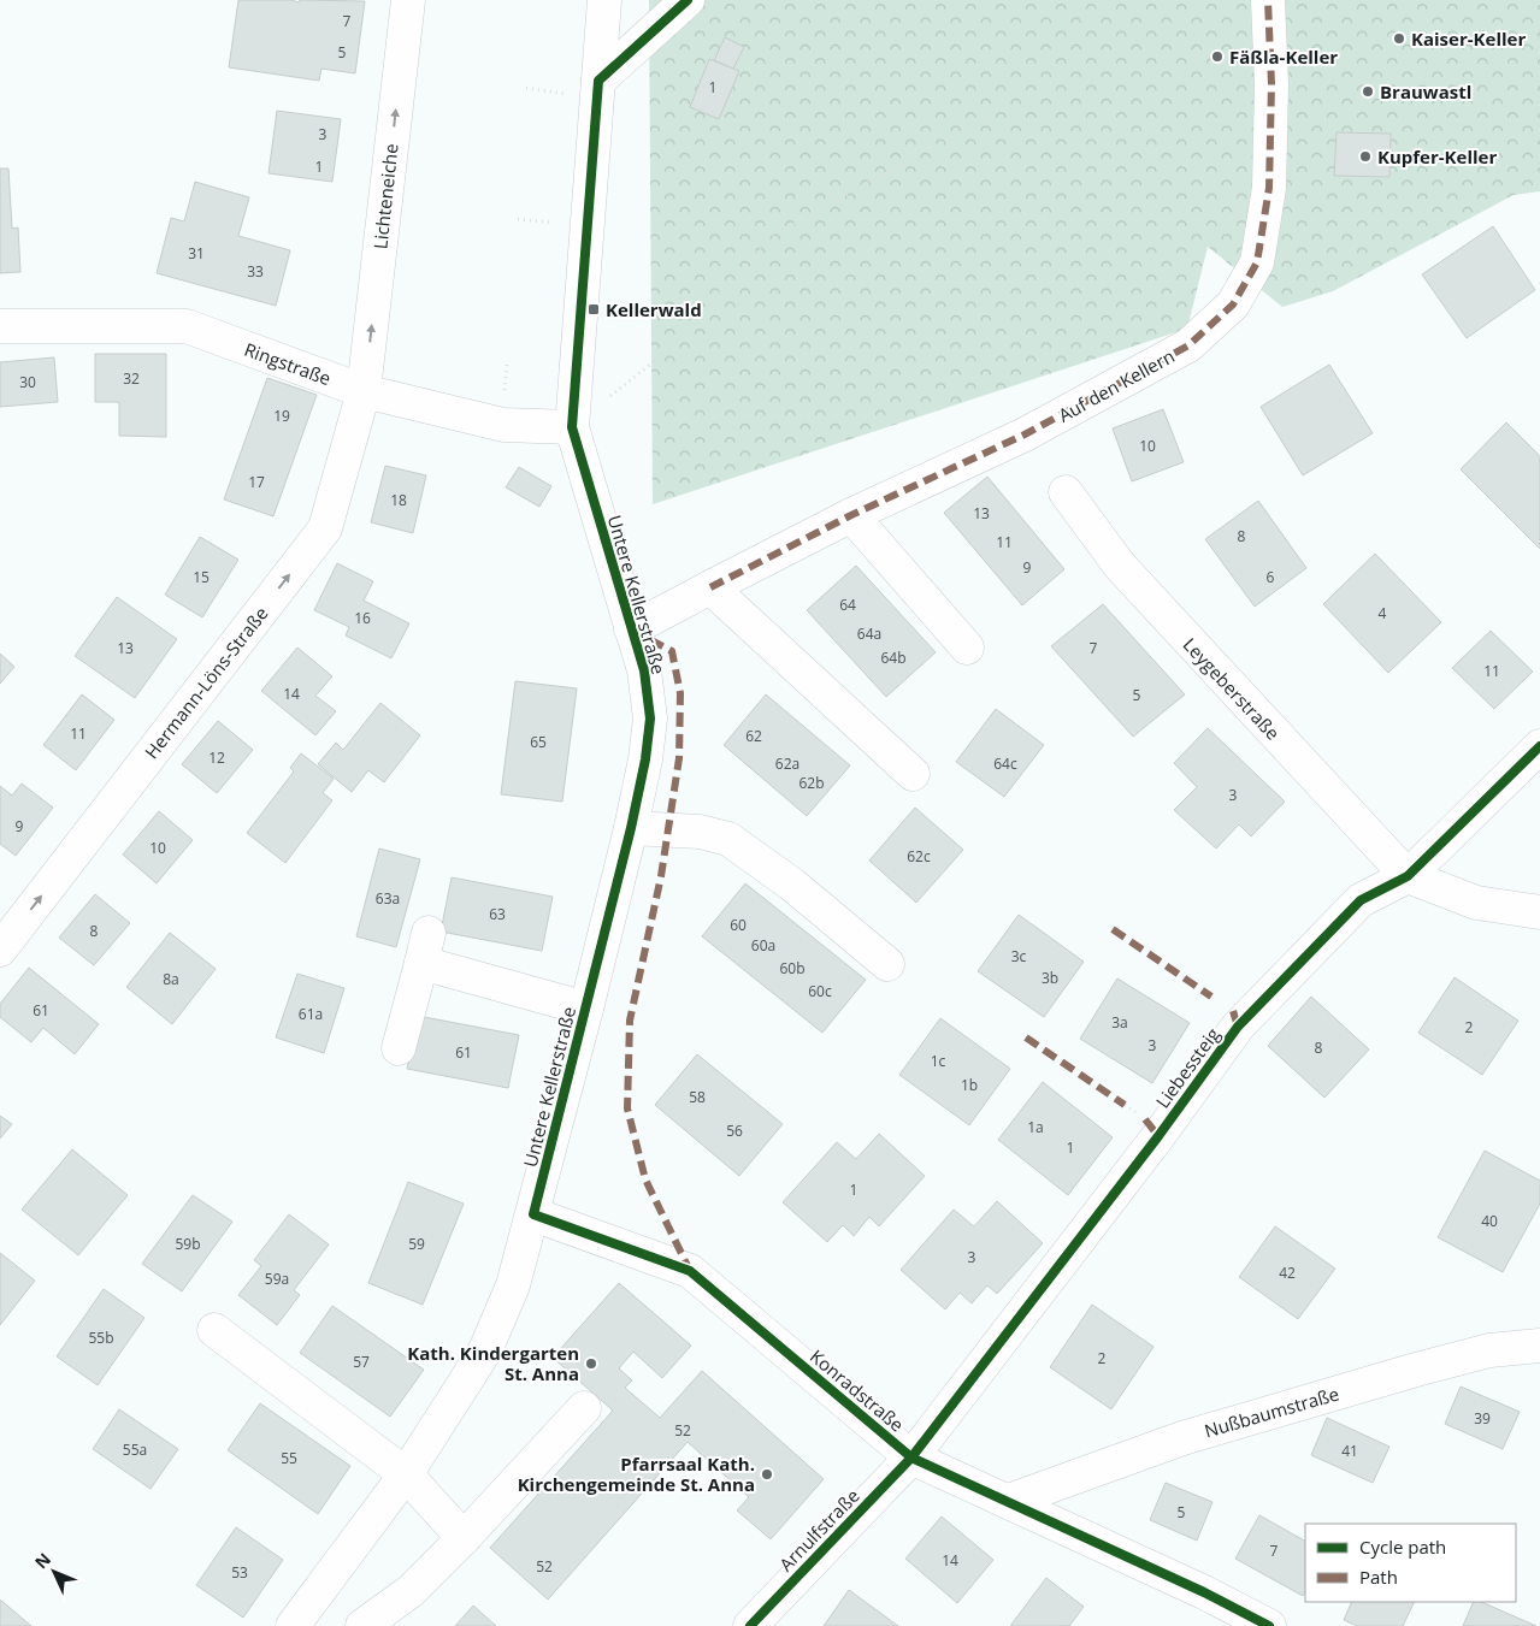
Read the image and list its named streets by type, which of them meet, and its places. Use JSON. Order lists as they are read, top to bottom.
{
  "streets": {
    "street": [
      "Lichteneiche",
      "Ringstraße",
      "Auf den Kellern",
      "Untere Kellerstraße",
      "Hermann-Löns-Straße",
      "Leygeberstraße",
      "Liebessteig",
      "Konradstraße",
      "Nußbaumstraße",
      "Arnulfstraße"
    ]
  },
  "crossings": [
    ["Lichteneiche", "Ringstraße"],
    ["Lichteneiche", "Hermann-Löns-Straße"],
    ["Ringstraße", "Untere Kellerstraße"],
    ["Ringstraße", "Hermann-Löns-Straße"],
    ["Auf den Kellern", "Untere Kellerstraße"],
    ["Untere Kellerstraße", "Konradstraße"],
    ["Leygeberstraße", "Liebessteig"],
    ["Liebessteig", "Konradstraße"],
    ["Liebessteig", "Arnulfstraße"],
    ["Konradstraße", "Nußbaumstraße"],
    ["Konradstraße", "Arnulfstraße"]
  ],
  "one_way": ["Lichteneiche", "Hermann-Löns-Straße"],
  "places": {
    "other": [
      "Kaiser-Keller",
      "Fäßla-Keller",
      "Brauwastl",
      "Kupfer-Keller",
      "Kath. Kindergarten St. Anna",
      "Pfarrsaal Kath. Kirchengemeinde St. Anna"
    ],
    "transit": ["Kellerwald"]
  },
  "house_numbers": [
    "7",
    "5",
    "1",
    "3",
    "1",
    "31",
    "33",
    "32",
    "30",
    "19",
    "10",
    "17",
    "18",
    "13",
    "8",
    "11",
    "9",
    "15",
    "6",
    "64",
    "4",
    "16",
    "64a",
    "13",
    "7",
    "64b",
    "11",
    "14",
    "5",
    "11",
    "62",
    "65",
    "12",
    "62a",
    "64c",
    "62b",
    "3",
    "9",
    "10",
    "62c",
    "63a",
    "63",
    "60",
    "8",
    "60a",
    "3c",
    "60b",
    "3b",
    "8a",
    "60c",
    "61",
    "61a",
    "3a",
    "2",
    "3",
    "8",
    "61",
    "1c",
    "1b",
    "58",
    "1a",
    "56",
    "1",
    "1",
    "40",
    "59b",
    "59",
    "3",
    "42",
    "59a",
    "55b",
    "2",
    "57",
    "39",
    "52",
    "55a",
    "41",
    "55",
    "5",
    "7",
    "14",
    "52",
    "53"
  ],
  "legend": ["Cycle path", "Path"],
  "north": "top left"
}
